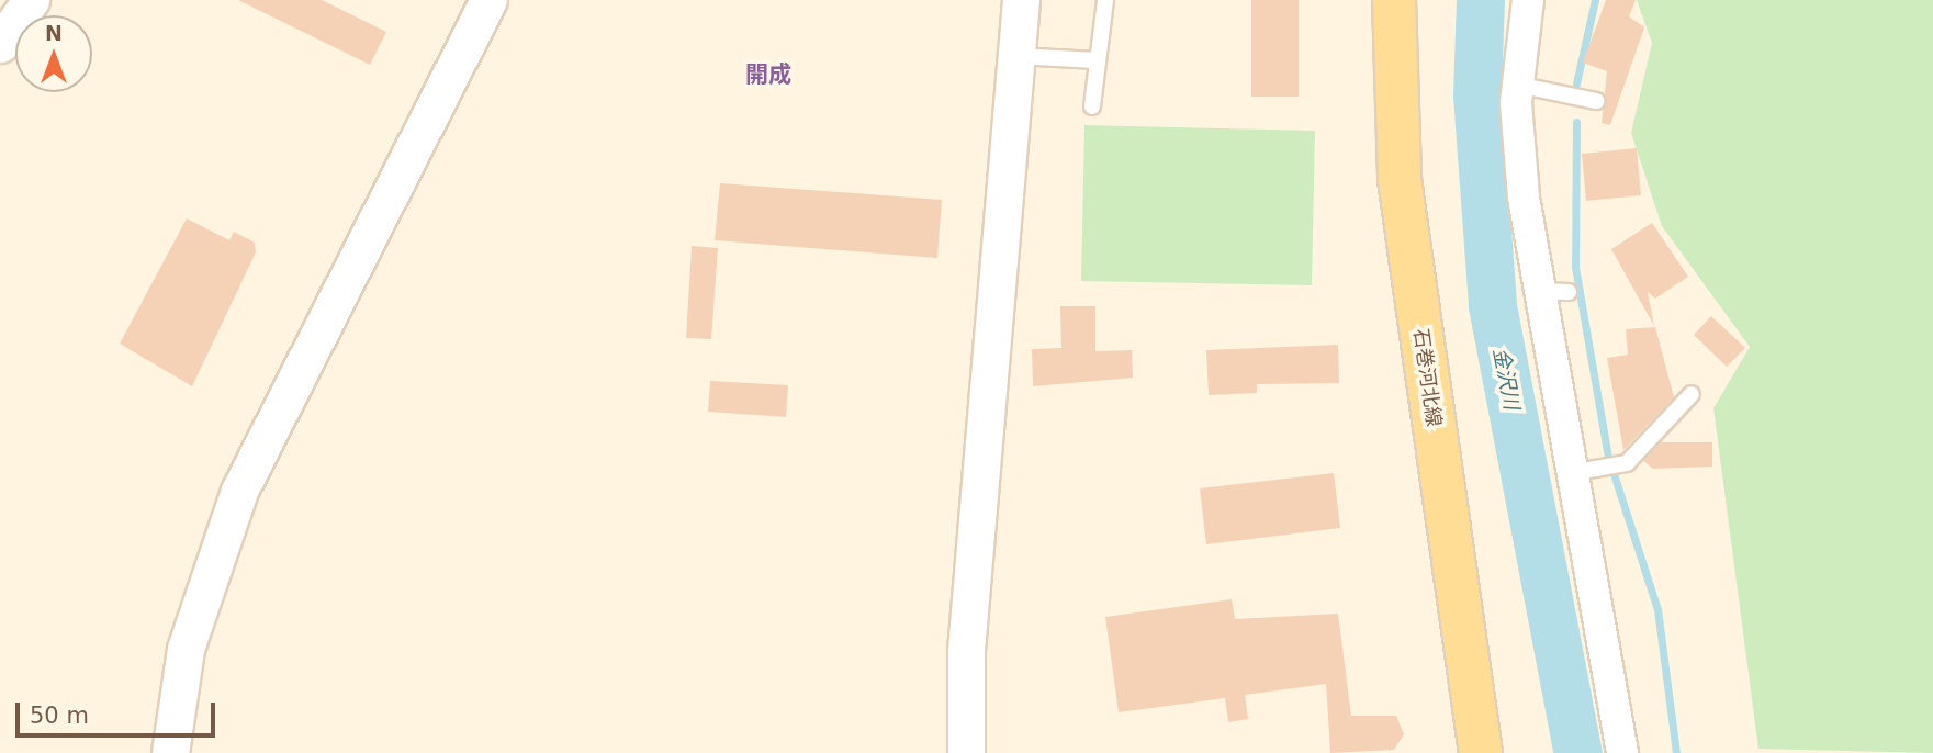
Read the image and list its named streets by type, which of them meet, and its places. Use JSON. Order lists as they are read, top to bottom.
{
  "streets": {
    "main road": ["石巻河北線"]
  },
  "districts": ["開成"],
  "water": ["金沢川"],
  "scale_bar": "50 m",
  "north": "top"
}
